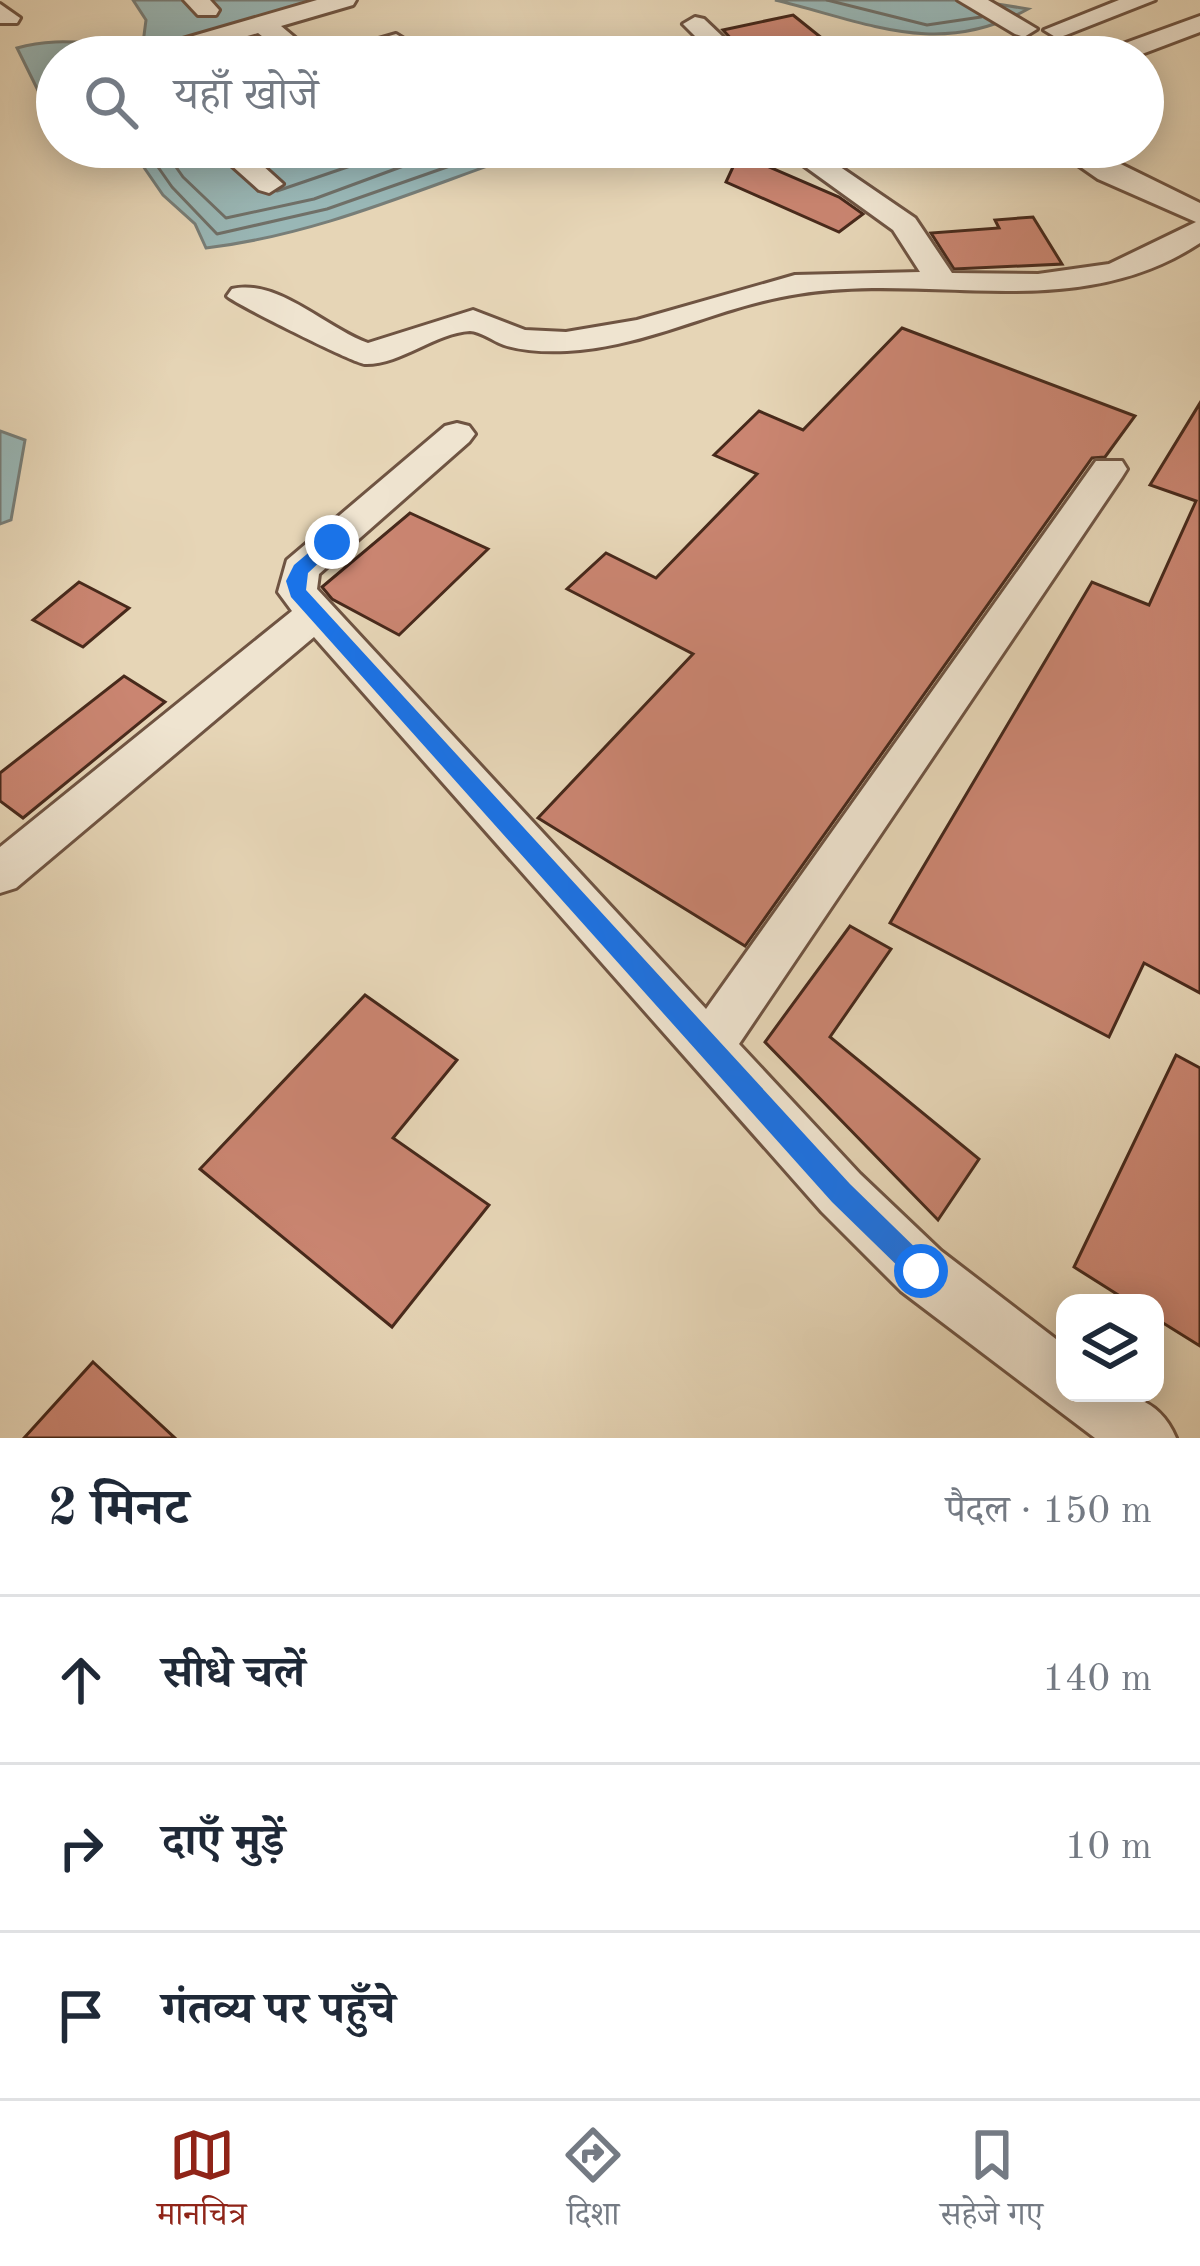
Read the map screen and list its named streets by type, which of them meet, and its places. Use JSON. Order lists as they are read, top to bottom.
{
  "page": {
    "search": "यहाँ खोजें",
    "heading": ["2 मिनट", "पैदल · 150 m"],
    "list": [
      ["सीधे चलें", "140 m"],
      ["दाएँ मुड़ें", "10 m"],
      "गंतव्य पर पहुँचे"
    ],
    "nav": ["मानचित्र", "दिशा", "सहेजे गए"]
  }
}
